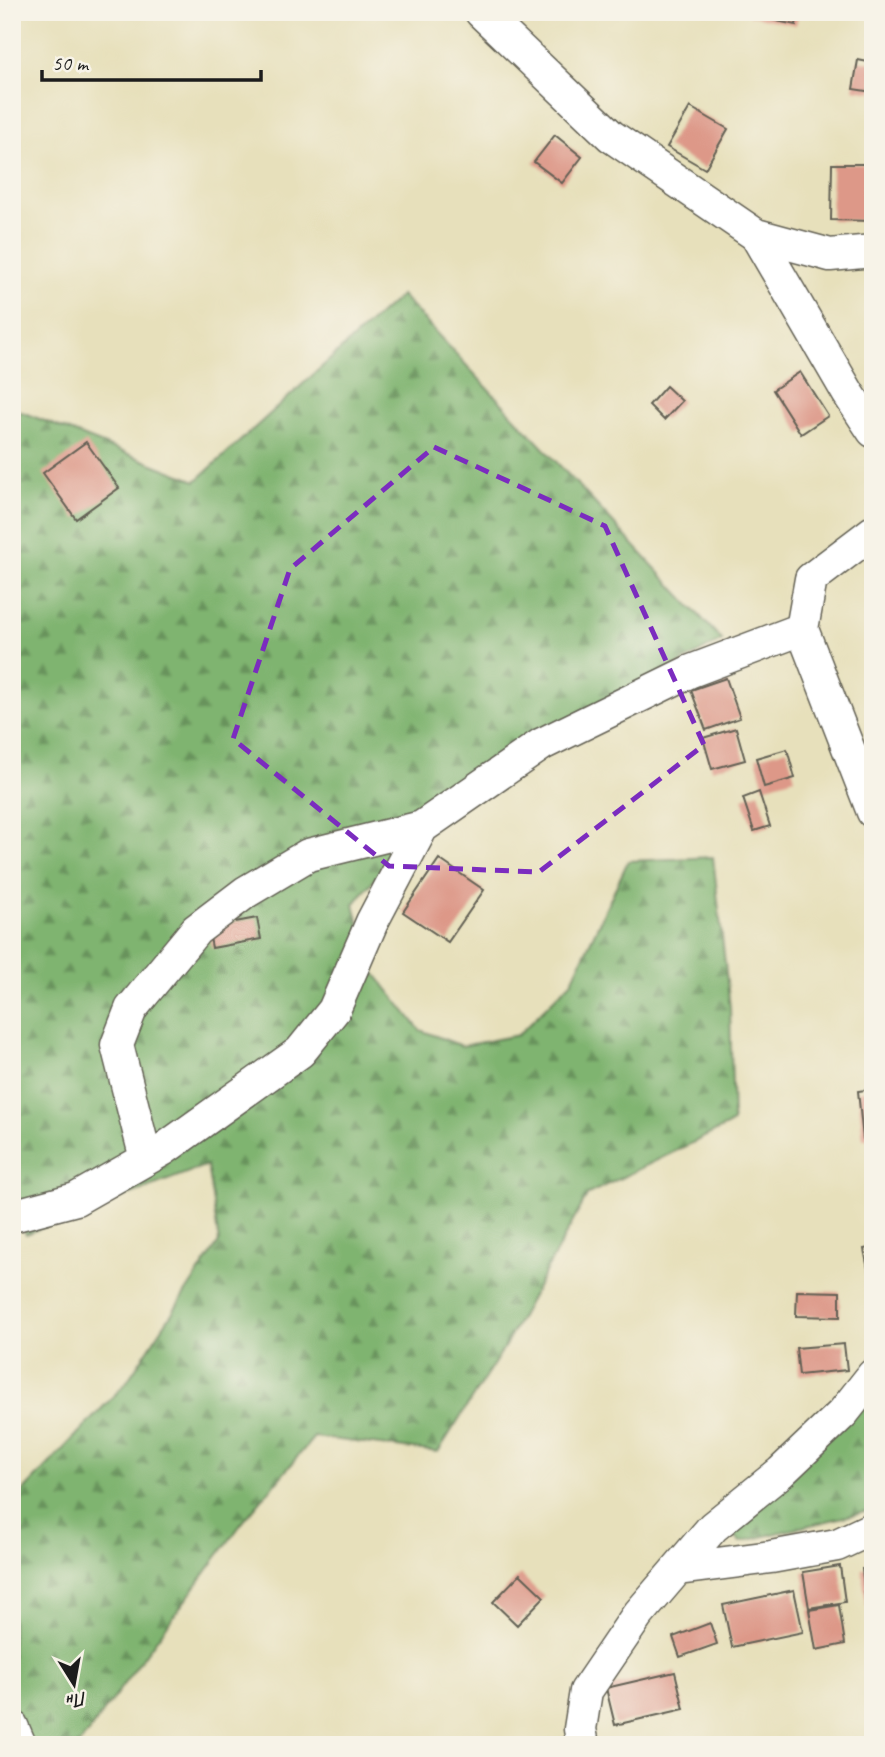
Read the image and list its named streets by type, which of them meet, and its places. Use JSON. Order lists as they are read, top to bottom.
{
  "scale_bar": "50 m",
  "north": "bottom"
}
